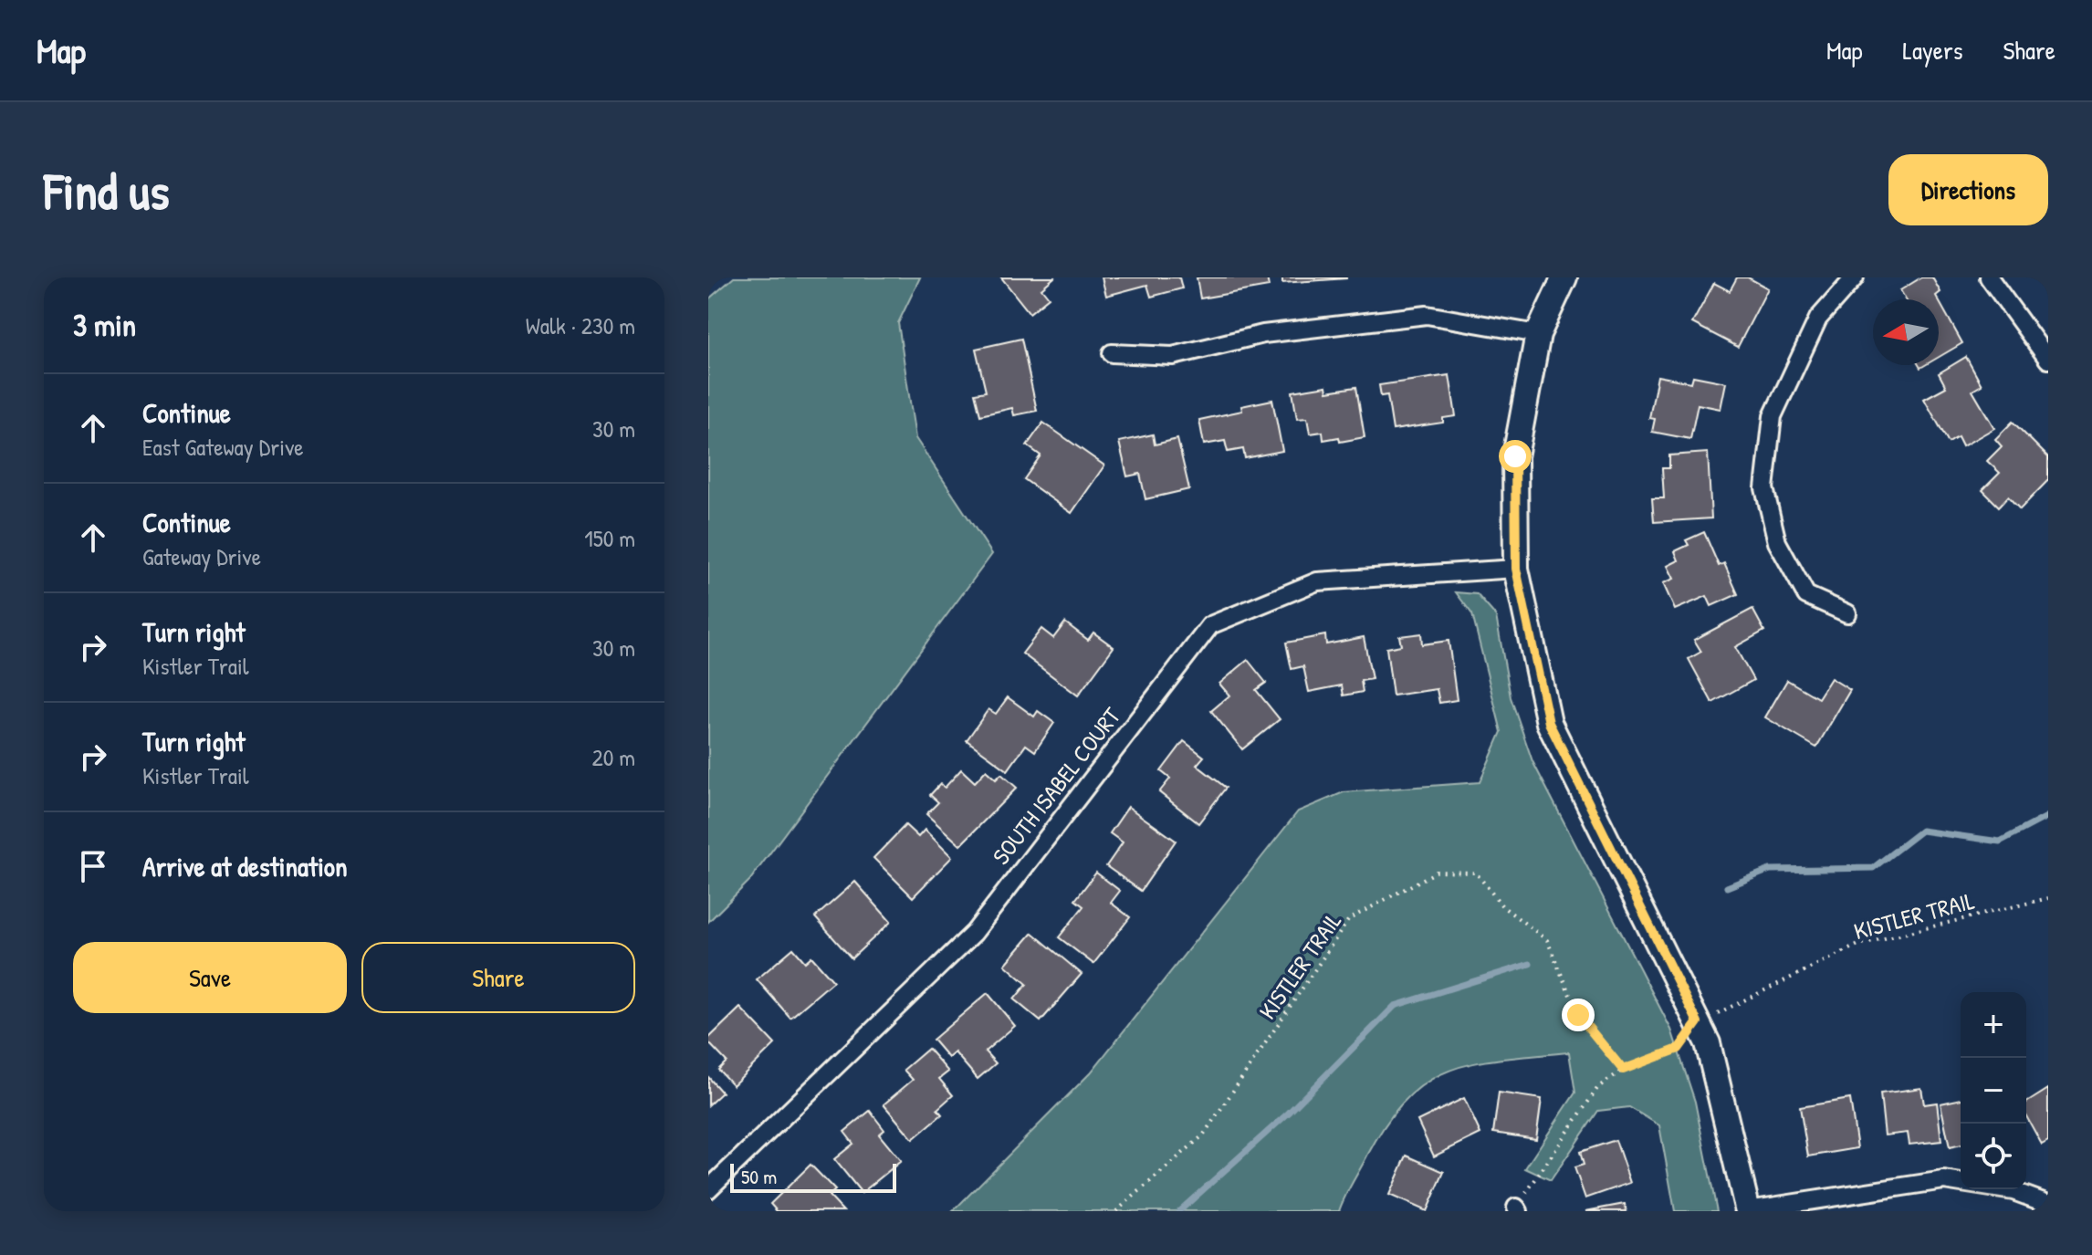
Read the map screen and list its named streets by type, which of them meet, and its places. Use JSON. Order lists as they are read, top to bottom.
{
  "streets": {
    "street": ["SOUTH ISABEL COURT"],
    "path": ["KISTLER TRAIL"]
  },
  "scale_bar": "50 m",
  "north": "left",
  "page": {
    "header": "Map",
    "nav": ["Map", "Layers", "Share"],
    "buttons": [
      "Directions",
      ["Save", "Share"]
    ],
    "title": "Find us",
    "heading": ["3 min", "Walk · 230 m"],
    "list": [
      ["Continue", "East Gateway Drive", "30 m"],
      ["Continue", "Gateway Drive", "150 m"],
      ["Turn right", "Kistler Trail", "30 m"],
      ["Turn right", "Kistler Trail", "20 m"],
      "Arrive at destination"
    ],
    "map_buttons": ["+", "−"],
    "scale": "50 m"
  }
}
